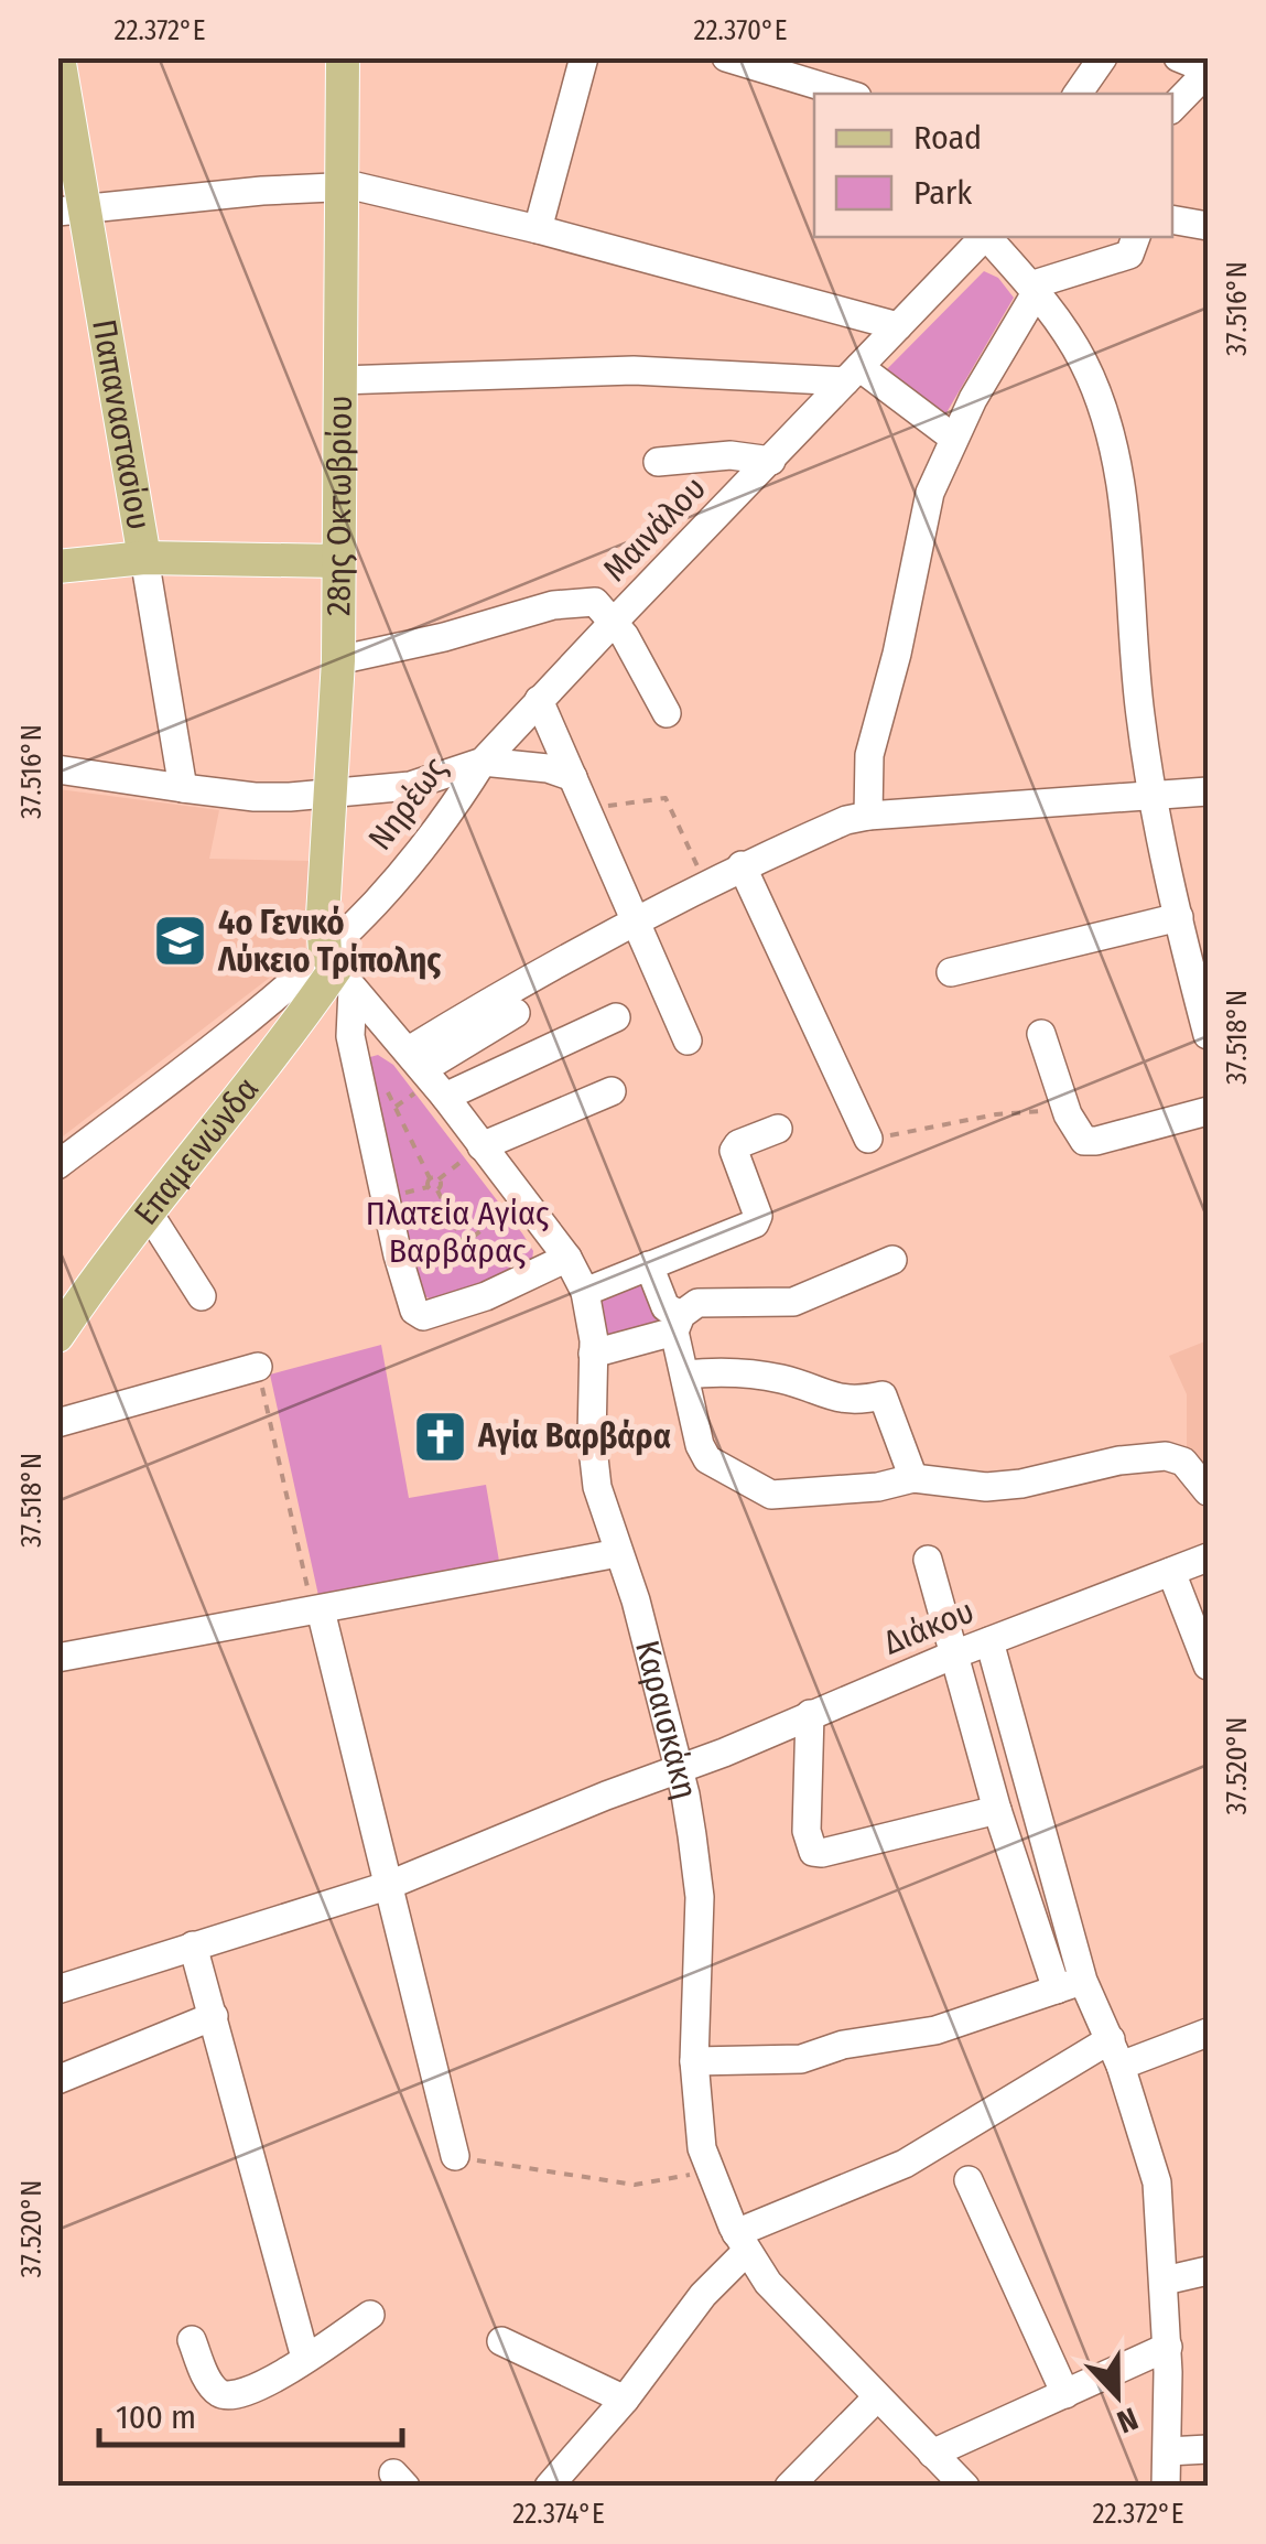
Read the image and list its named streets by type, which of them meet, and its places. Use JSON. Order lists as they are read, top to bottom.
{
  "streets": {
    "main road": ["Παπαναστασίου", "28ης Οκτωβρίου", "Επαμεινώνδα"],
    "street": [
      "Μαινάλου",
      "Νηρέως",
      "Διάκου",
      "Καραισκάκη"
    ]
  },
  "crossings": [
    ["28ης Οκτωβρίου", "Νηρέως"],
    ["28ης Οκτωβρίου", "Επαμεινώνδα"],
    ["28ης Οκτωβρίου", "Καραισκάκη"],
    ["Μαινάλου", "Νηρέως"],
    ["Νηρέως", "Επαμεινώνδα"],
    ["Νηρέως", "Καραισκάκη"],
    ["Επαμεινώνδα", "Καραισκάκη"],
    ["Διάκου", "Καραισκάκη"]
  ],
  "parks": ["Πλατεία Αγίας Βαρβάρας"],
  "places": {
    "school or university": ["4ο Γενικό Λύκειο Τρίπολης"],
    "church": ["Αγία Βαρβάρα"]
  },
  "legend": ["Road", "Park"],
  "scale_bar": "100 m",
  "north": "bottom",
  "coordinates": [
    "22.372°E",
    "22.370°E",
    "37.516°N",
    "37.518°N",
    "37.520°N",
    "22.374°E"
  ]
}
